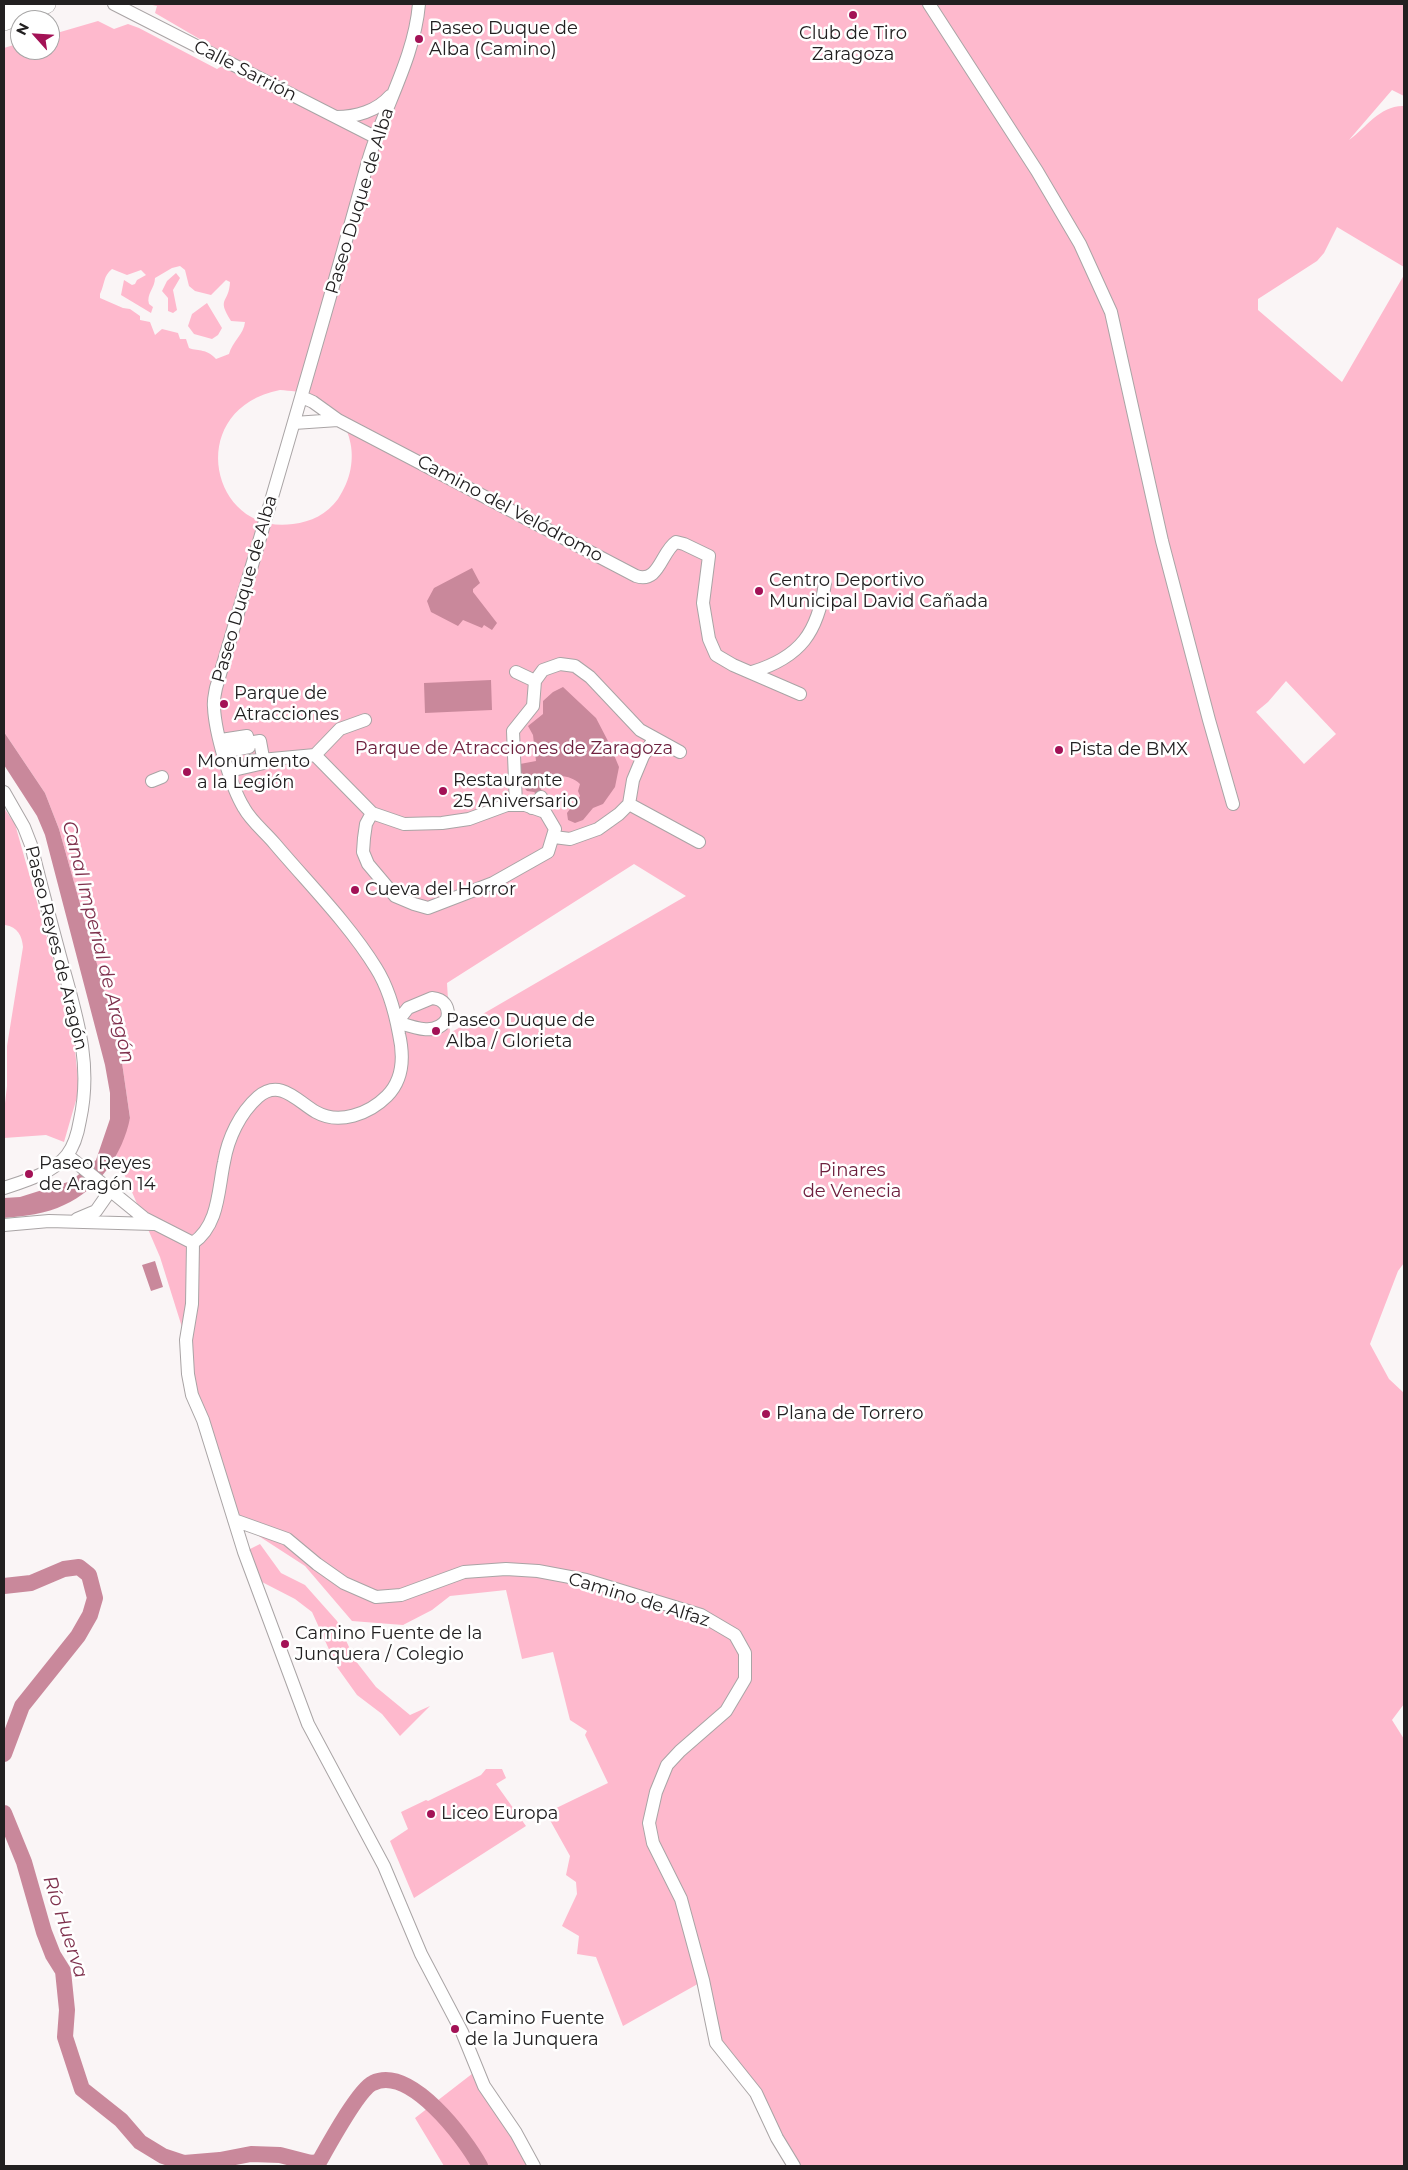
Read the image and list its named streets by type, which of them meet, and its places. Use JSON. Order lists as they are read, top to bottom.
{
  "streets": {
    "street": [
      "Calle Sarrión",
      "Paseo Duque de Alba",
      "Camino del Velódromo",
      "Paseo Reyes de Aragón",
      "Camino de Alfaz"
    ]
  },
  "crossings": [
    ["Calle Sarrión", "Paseo Duque de Alba"],
    ["Paseo Duque de Alba", "Camino del Velódromo"]
  ],
  "water": ["Canal Imperial de Aragón", "Río Huerva"],
  "parks": ["Parque de Atracciones de Zaragoza", "Pinares de Venecia"],
  "places": [
    "Club de Tiro Zaragoza",
    "Paseo Duque de Alba (Camino)",
    "Centro Deportivo Municipal David Cañada",
    "Parque de Atracciones",
    "Pista de BMX",
    "Monumento a la Legión",
    "Restaurante 25 Aniversario",
    "Cueva del Horror",
    "Paseo Duque de Alba / Glorieta",
    "Paseo Reyes de Aragón 14",
    "Plana de Torrero",
    "Camino Fuente de la Junquera / Colegio",
    "Liceo Europa",
    "Camino Fuente de la Junquera"
  ],
  "north": "top left"
}
